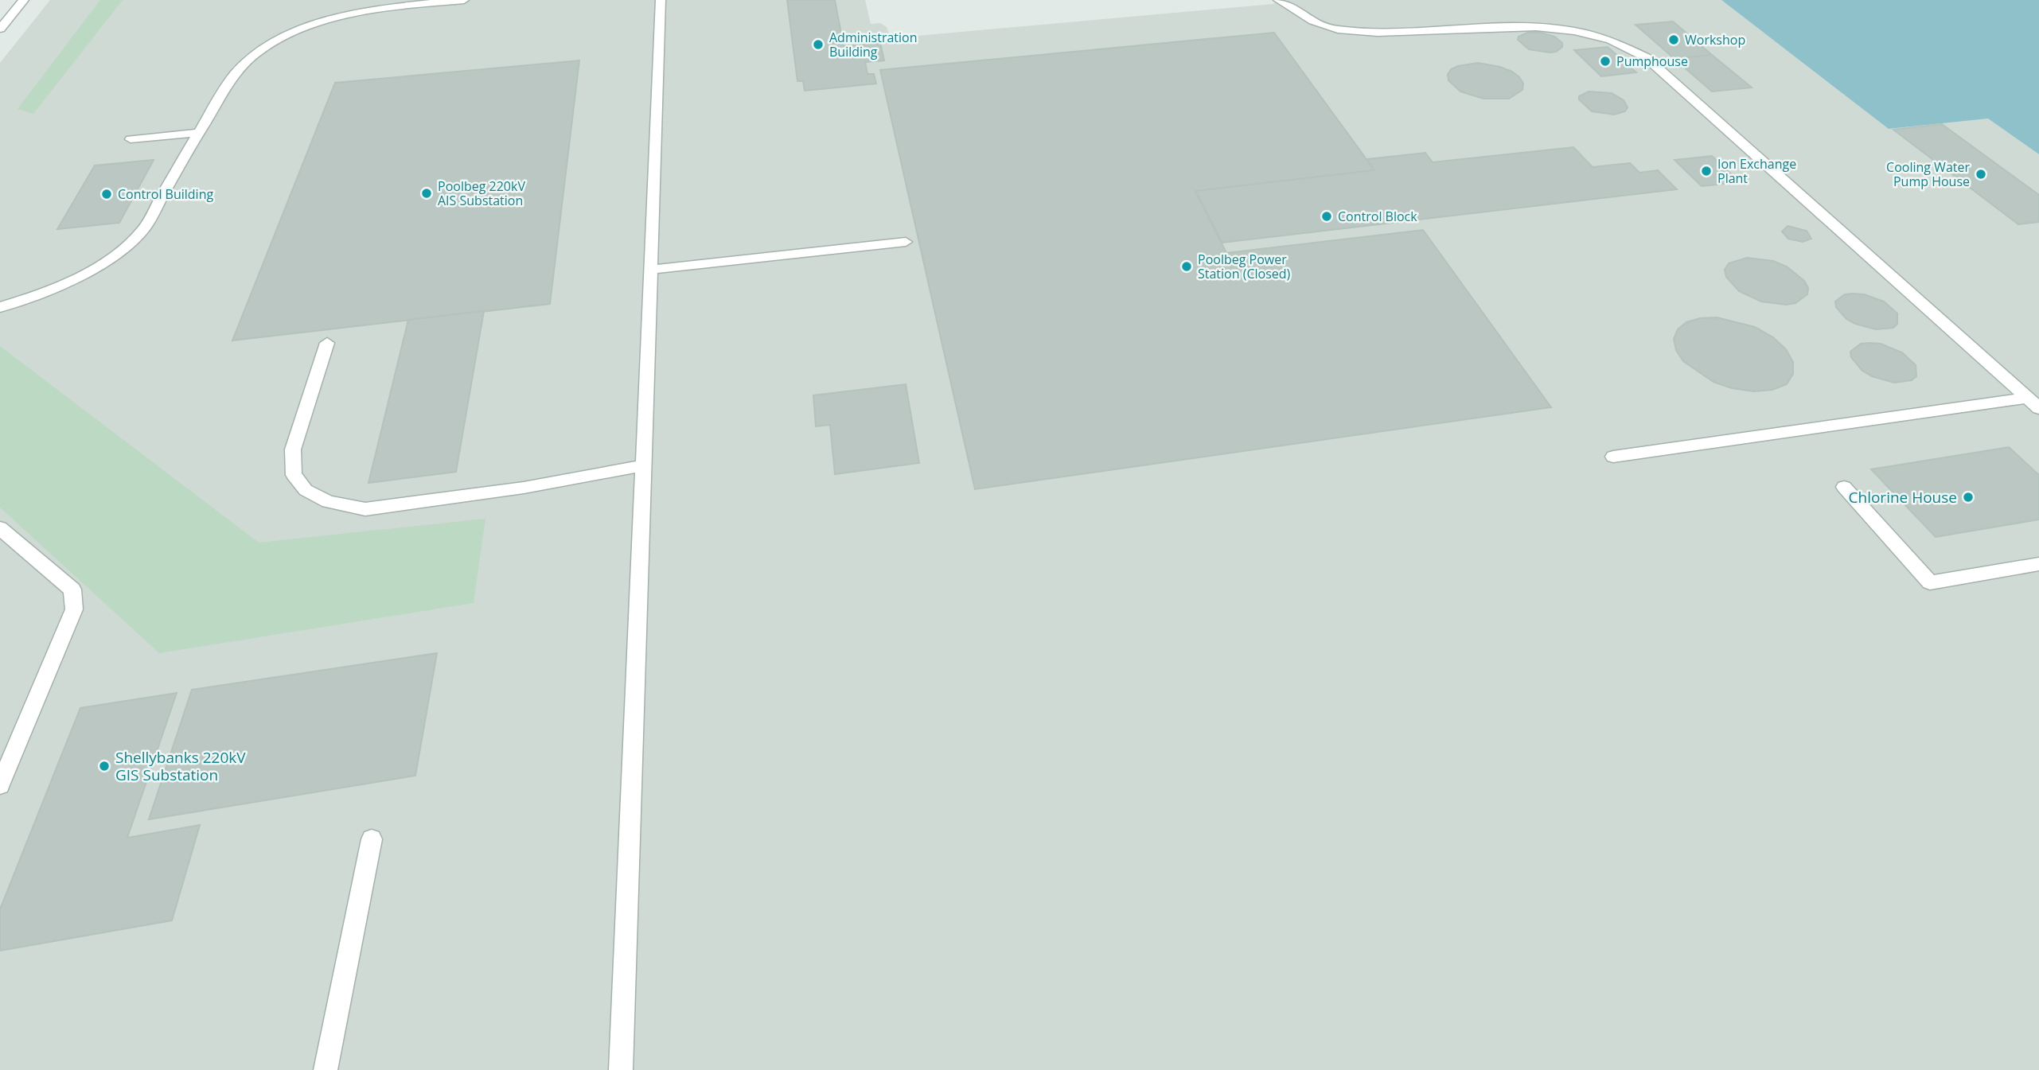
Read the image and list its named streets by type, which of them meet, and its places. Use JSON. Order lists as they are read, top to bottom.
{
  "places": [
    "Workshop",
    "Administration Building",
    "Pumphouse",
    "Ion Exchange Plant",
    "Cooling Water Pump House",
    "Poolbeg 220kV AIS Substation",
    "Control Building",
    "Control Block",
    "Poolbeg Power Station (Closed)",
    "Chlorine House",
    "Shellybanks 220kV GIS Substation"
  ]
}
